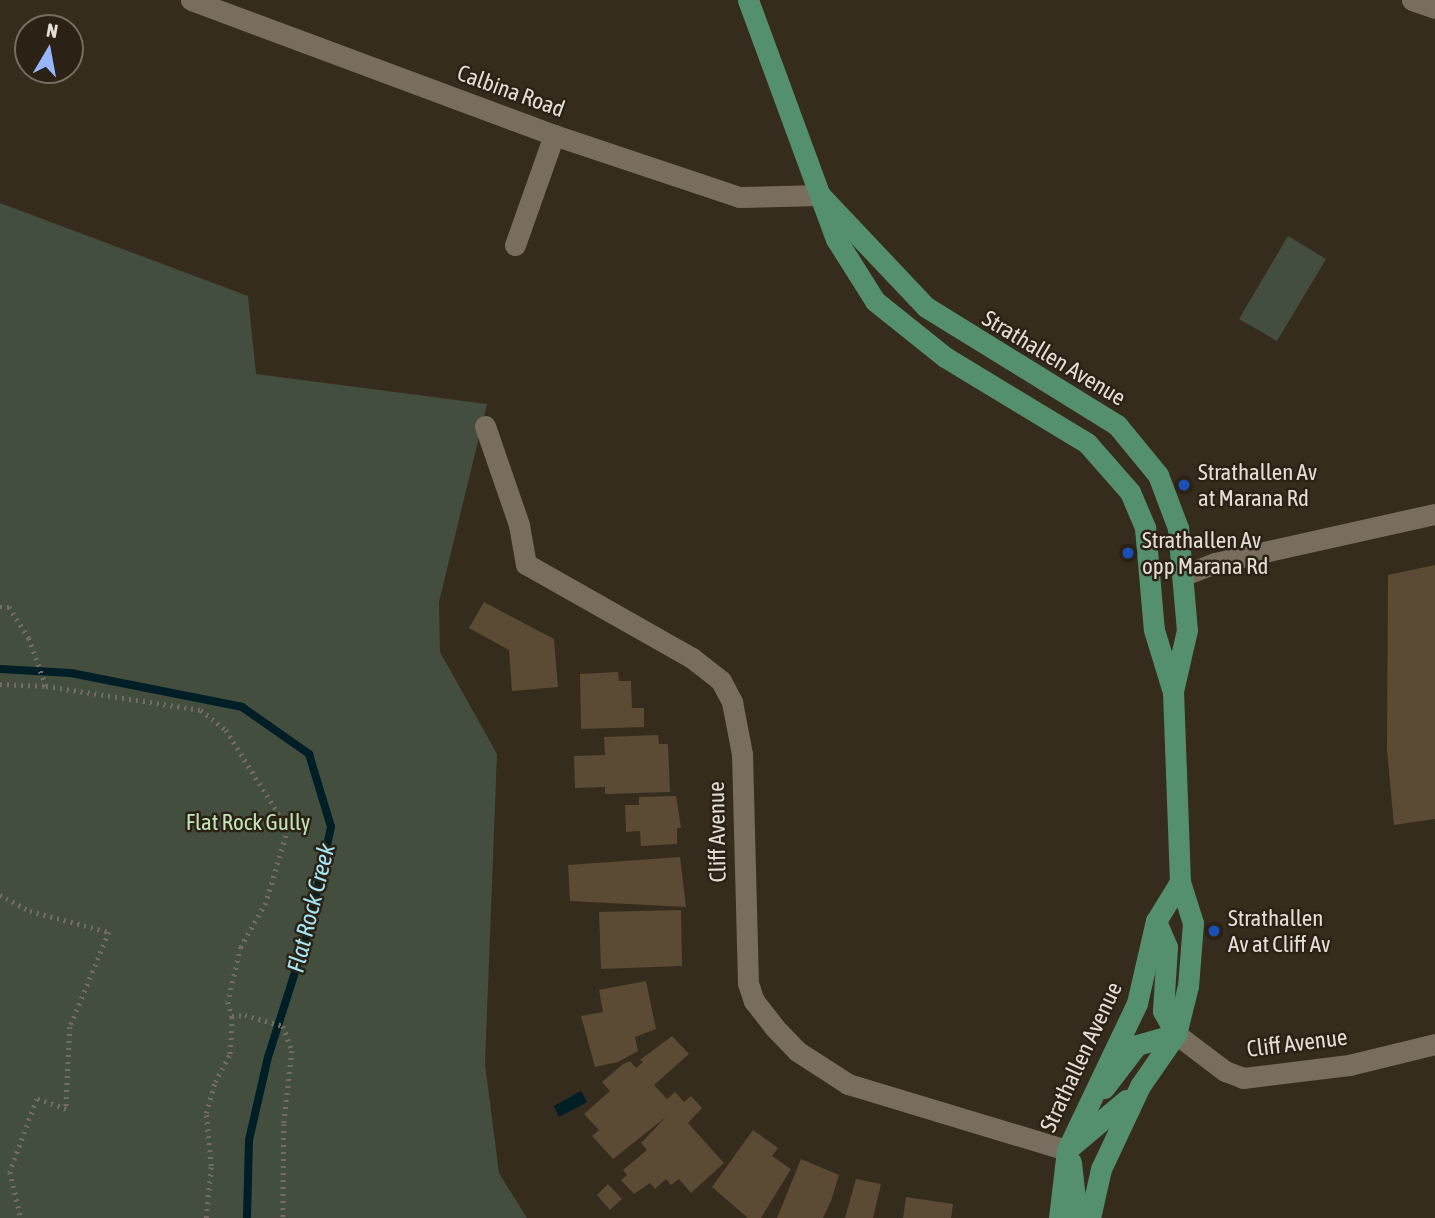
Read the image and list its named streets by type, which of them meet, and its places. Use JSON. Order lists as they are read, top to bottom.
{
  "streets": {
    "main road": ["Strathallen Avenue"],
    "street": ["Calbina Road", "Cliff Avenue"]
  },
  "crossings": [
    ["Calbina Road", "Strathallen Avenue"],
    ["Strathallen Avenue", "Cliff Avenue"]
  ],
  "water": ["Flat Rock Creek"],
  "parks": ["Flat Rock Gully"],
  "places": ["Strathallen Av at Marana Rd", "Strathallen Av opp Marana Rd", "Strathallen Av at Cliff Av"],
  "north": "top"
}
